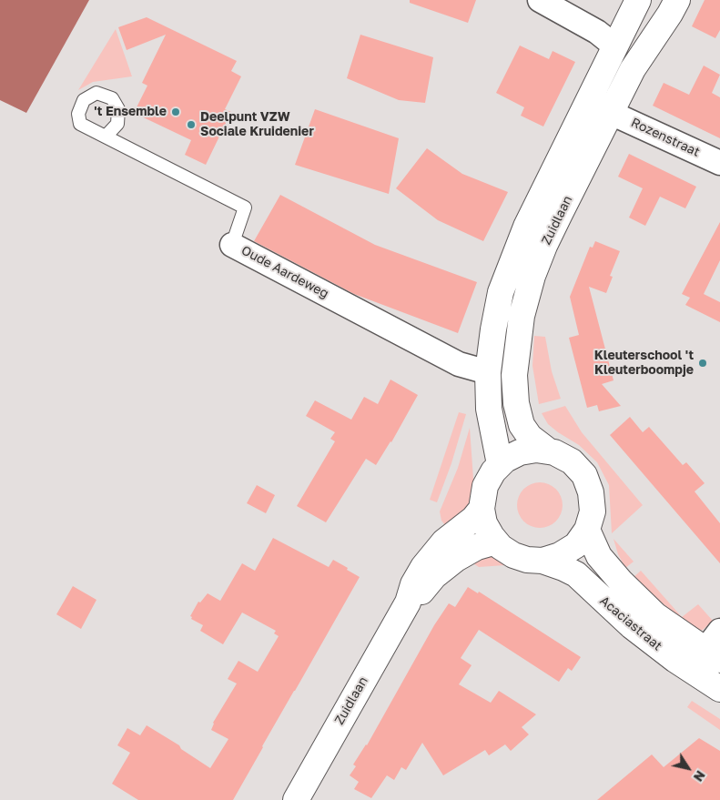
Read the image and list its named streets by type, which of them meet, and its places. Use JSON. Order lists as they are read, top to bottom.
{
  "streets": {
    "main road": ["Zuidlaan", "Acaciastraat"],
    "street": ["Rozenstraat", "Oude Aardeweg"]
  },
  "crossings": [
    ["Rozenstraat", "Zuidlaan"],
    ["Zuidlaan", "Oude Aardeweg"],
    ["Zuidlaan", "Acaciastraat"]
  ],
  "places": ["'t Ensemble", "Deelpunt VZW Sociale Kruidenier", "Kleuterschool 't Kleuterboompje"],
  "north": "bottom right"
}
